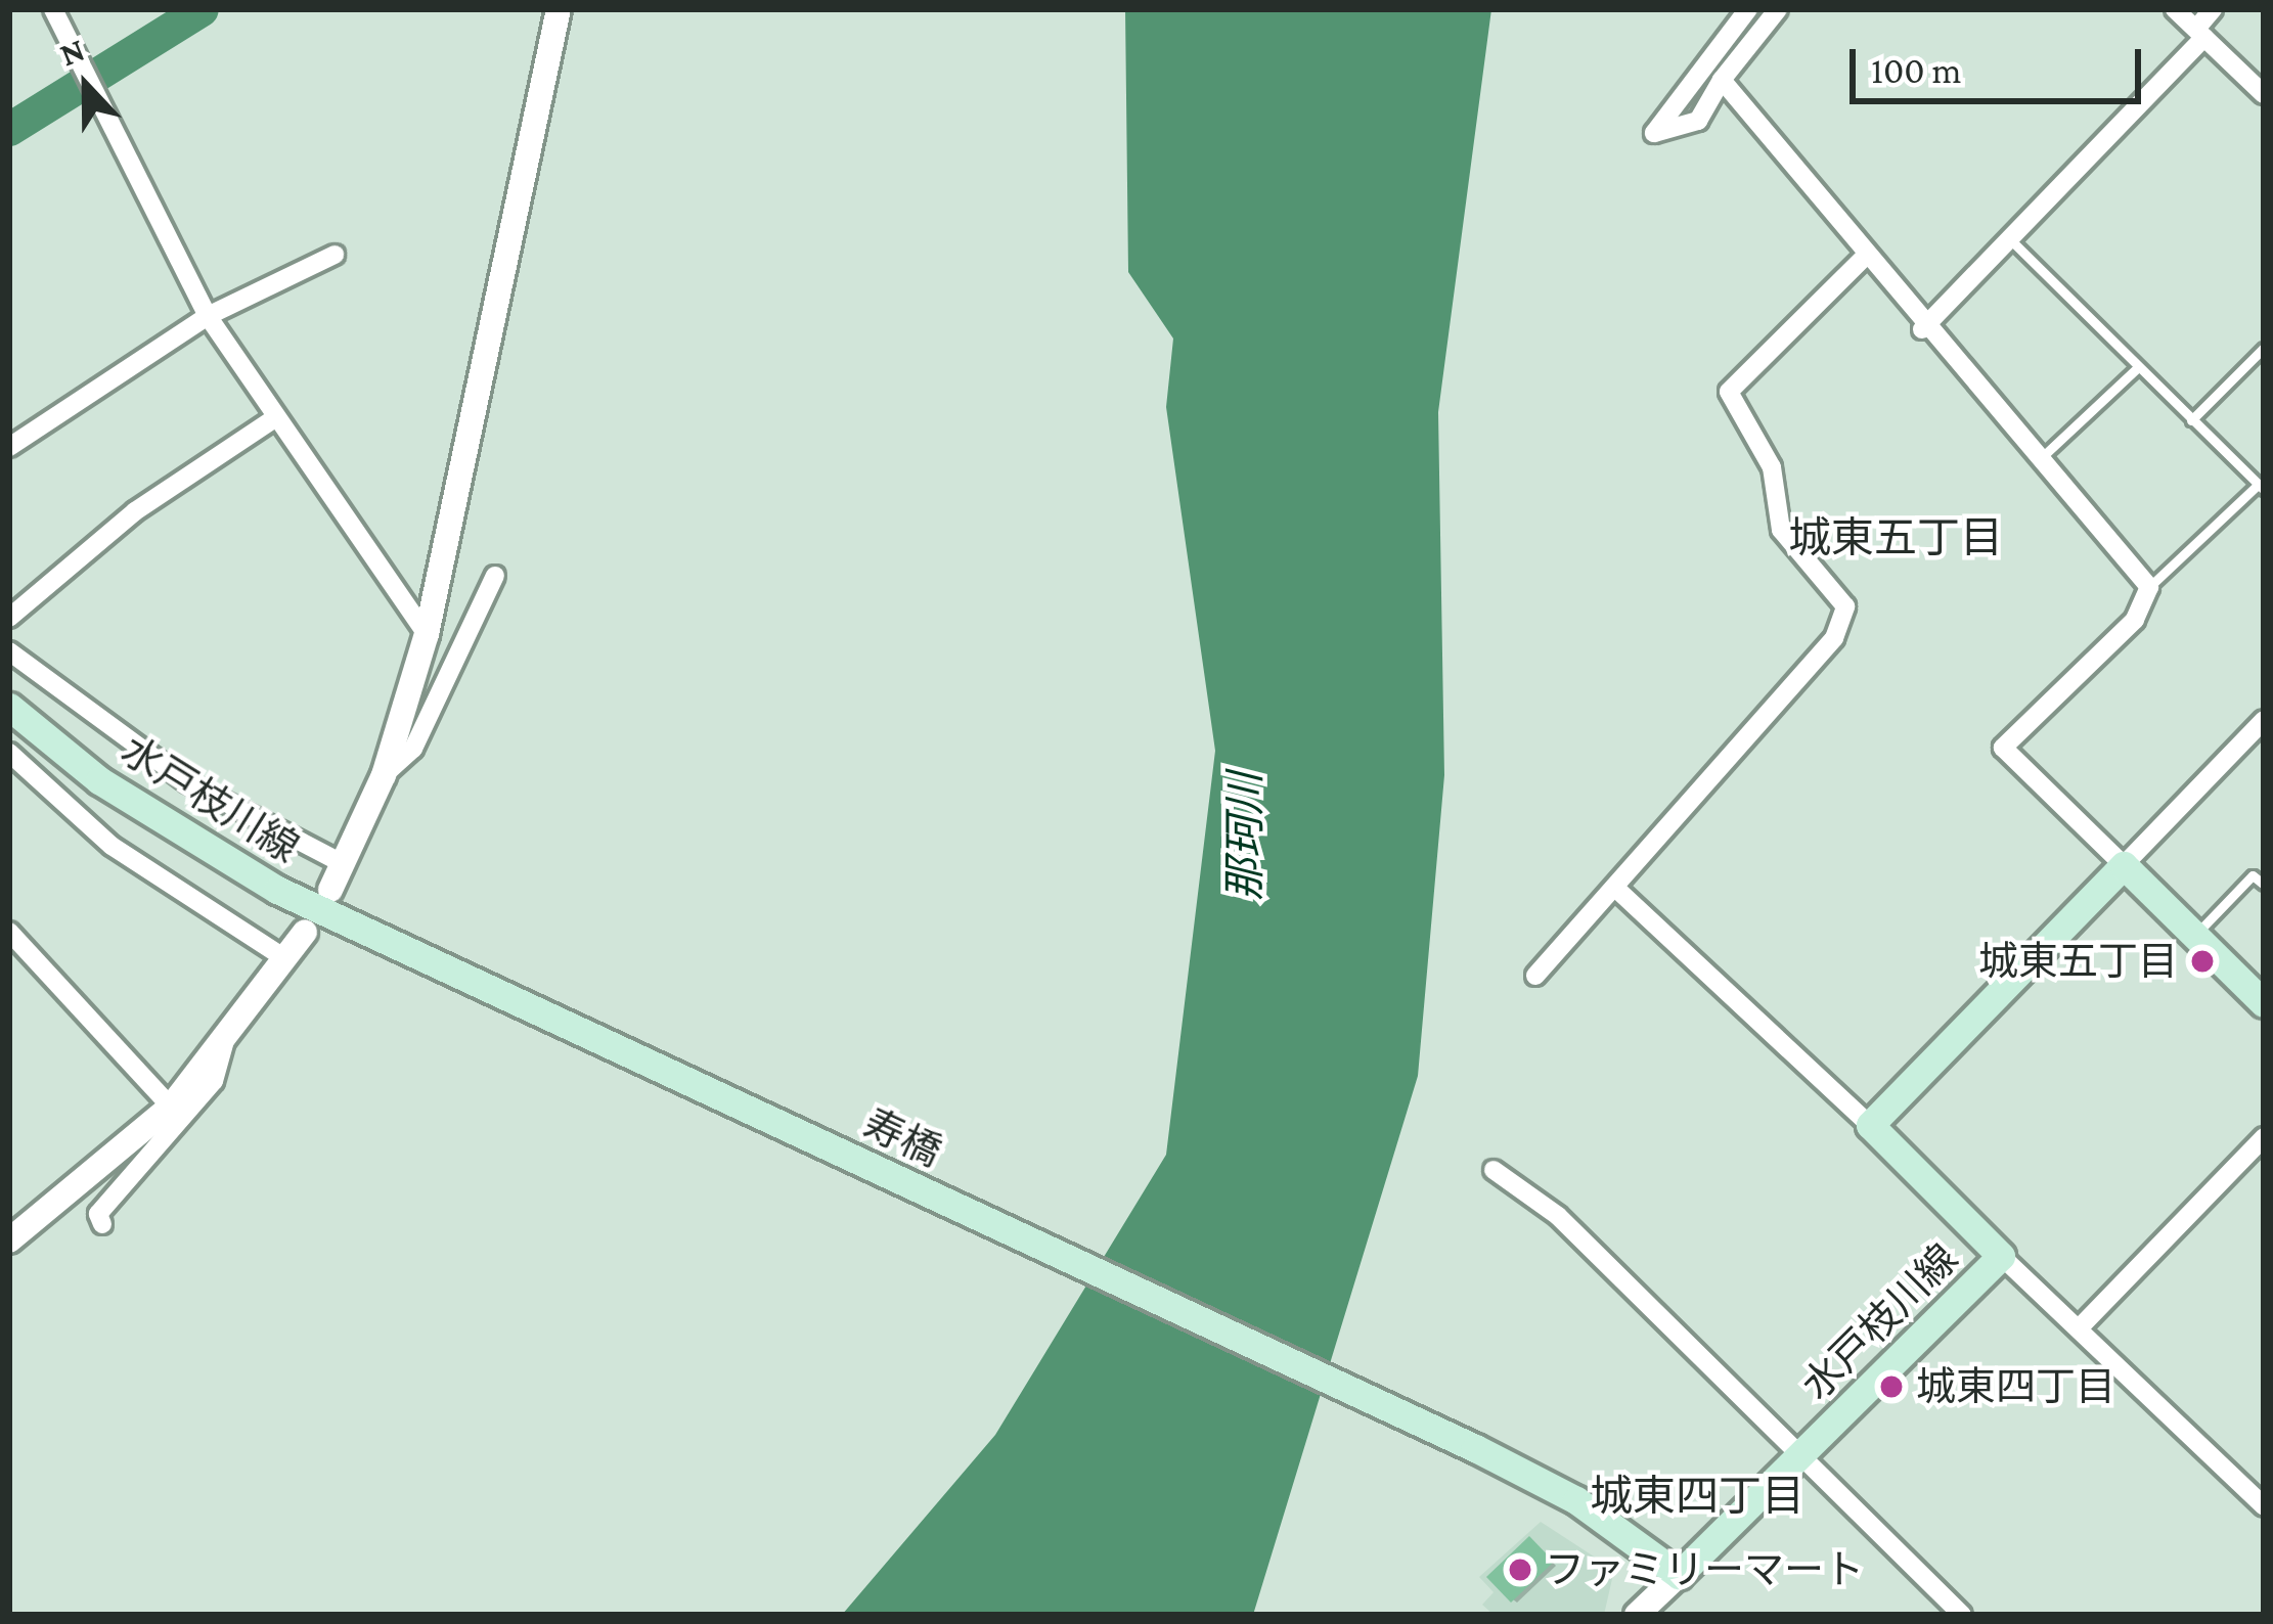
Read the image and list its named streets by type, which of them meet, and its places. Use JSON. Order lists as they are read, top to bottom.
{
  "streets": {
    "main road": ["水戸枝川線", "寿橋"]
  },
  "crossings": [
    ["水戸枝川線", "寿橋"]
  ],
  "districts": ["城東五丁目", "城東四丁目"],
  "water": ["那珂川"],
  "places": ["城東五丁目", "城東四丁目", "ファミリーマート"],
  "scale_bar": "100 m",
  "north": "top"
}
